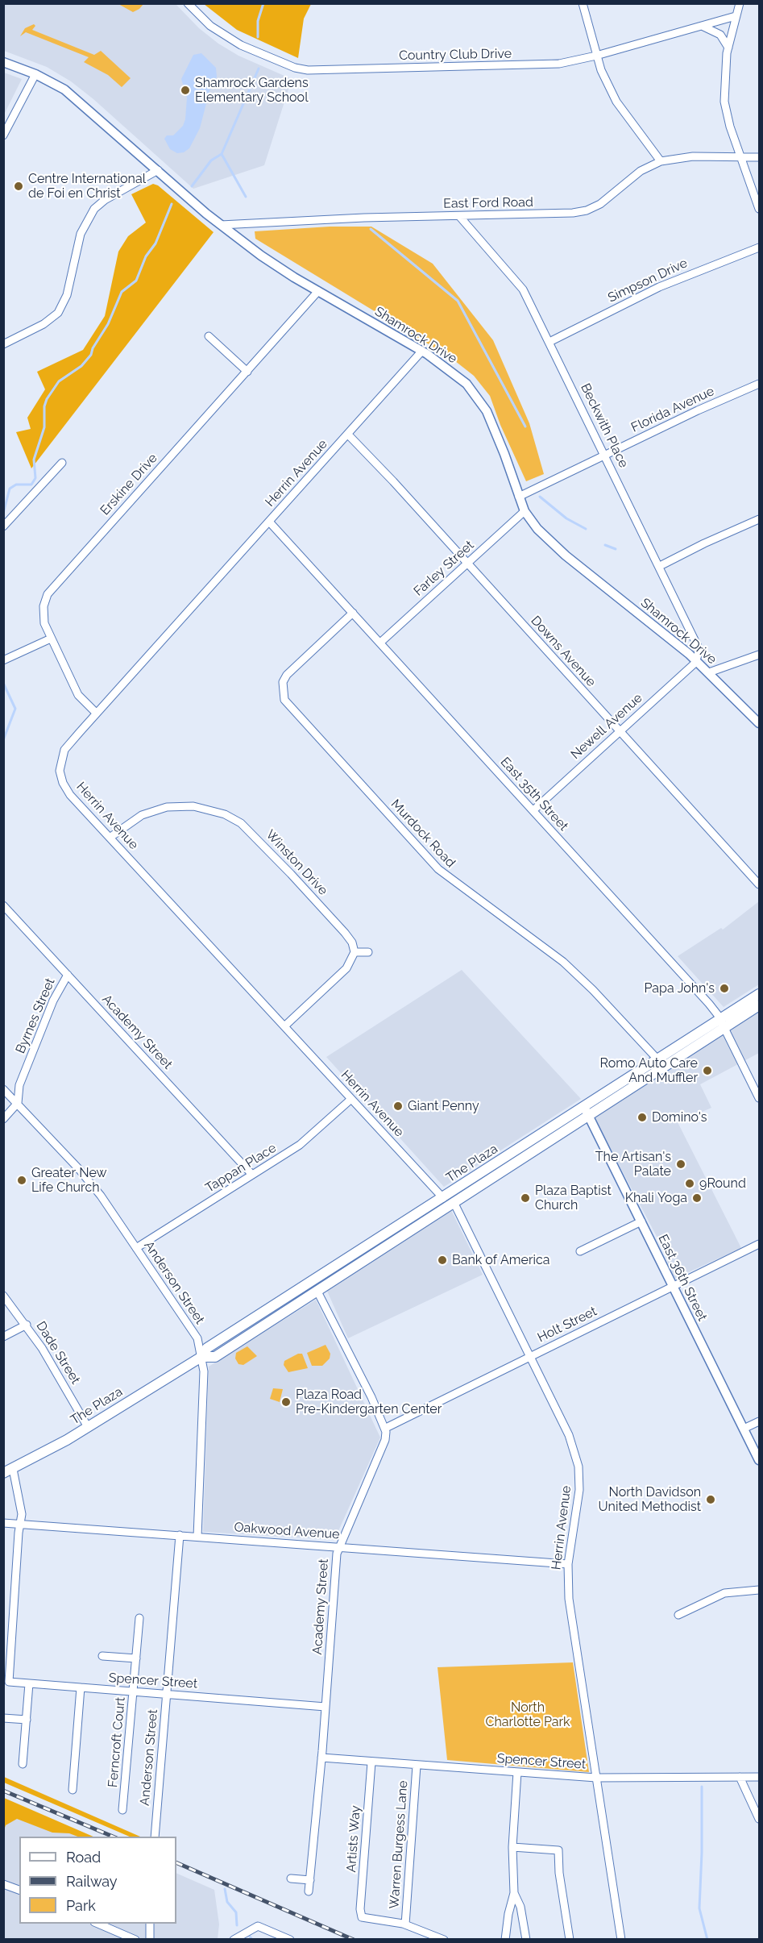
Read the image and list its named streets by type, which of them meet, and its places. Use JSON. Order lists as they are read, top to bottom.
{
  "streets": {
    "main road": ["The Plaza"],
    "street": [
      "Country Club Drive",
      "East Ford Road",
      "Simpson Drive",
      "Shamrock Drive",
      "Florida Avenue",
      "Beckwith Place",
      "Herrin Avenue",
      "Erskine Drive",
      "Farley Street",
      "Downs Avenue",
      "Newell Avenue",
      "East 35th Street",
      "Murdock Road",
      "Winston Drive",
      "Byrnes Street",
      "Academy Street",
      "Tappan Place",
      "East 36th Street",
      "Anderson Street",
      "Holt Street",
      "Dade Street",
      "Oakwood Avenue",
      "Spencer Street",
      "Ferncroft Court",
      "Artists Way",
      "Warren Burgess Lane"
    ]
  },
  "crossings": [
    ["East Ford Road", "Shamrock Drive"],
    ["East Ford Road", "Beckwith Place"],
    ["Simpson Drive", "Beckwith Place"],
    ["Shamrock Drive", "Florida Avenue"],
    ["Shamrock Drive", "Beckwith Place"],
    ["Shamrock Drive", "Herrin Avenue"],
    ["Shamrock Drive", "Erskine Drive"],
    ["Shamrock Drive", "Farley Street"],
    ["Shamrock Drive", "Newell Avenue"],
    ["Florida Avenue", "Beckwith Place"],
    ["Beckwith Place", "Newell Avenue"],
    ["Herrin Avenue", "Erskine Drive"],
    ["Herrin Avenue", "Downs Avenue"],
    ["Herrin Avenue", "East 35th Street"],
    ["Herrin Avenue", "Winston Drive"],
    ["Herrin Avenue", "The Plaza"],
    ["Herrin Avenue", "Tappan Place"],
    ["Herrin Avenue", "Holt Street"],
    ["Herrin Avenue", "Oakwood Avenue"],
    ["Herrin Avenue", "Spencer Street"],
    ["Farley Street", "Downs Avenue"],
    ["Farley Street", "East 35th Street"],
    ["Downs Avenue", "Newell Avenue"],
    ["Newell Avenue", "East 35th Street"],
    ["East 35th Street", "Murdock Road"],
    ["East 35th Street", "The Plaza"],
    ["Murdock Road", "The Plaza"],
    ["Byrnes Street", "Academy Street"],
    ["Byrnes Street", "Anderson Street"],
    ["Academy Street", "Tappan Place"],
    ["Academy Street", "Holt Street"],
    ["Academy Street", "Oakwood Avenue"],
    ["Academy Street", "Spencer Street"],
    ["The Plaza", "East 36th Street"],
    ["The Plaza", "Anderson Street"],
    ["The Plaza", "Dade Street"],
    ["Tappan Place", "Anderson Street"],
    ["East 36th Street", "Holt Street"],
    ["Anderson Street", "Oakwood Avenue"],
    ["Anderson Street", "Spencer Street"],
    ["Oakwood Avenue", "Spencer Street"],
    ["Spencer Street", "Ferncroft Court"],
    ["Spencer Street", "Artists Way"],
    ["Spencer Street", "Warren Burgess Lane"],
    ["Artists Way", "Warren Burgess Lane"]
  ],
  "parks": ["North Charlotte Park"],
  "places": [
    "Shamrock Gardens Elementary School",
    "Centre International de Foi en Christ",
    "Papa John's",
    "Romo Auto Care And Muffler",
    "Giant Penny",
    "Domino's",
    "The Artisan's Palate",
    "Greater New Life Church",
    "9Round",
    "Plaza Baptist Church",
    "Khali Yoga",
    "Bank of America",
    "Plaza Road Pre-Kindergarten Center",
    "North Davidson United Methodist"
  ],
  "legend": ["Road", "Railway", "Park"]
}
